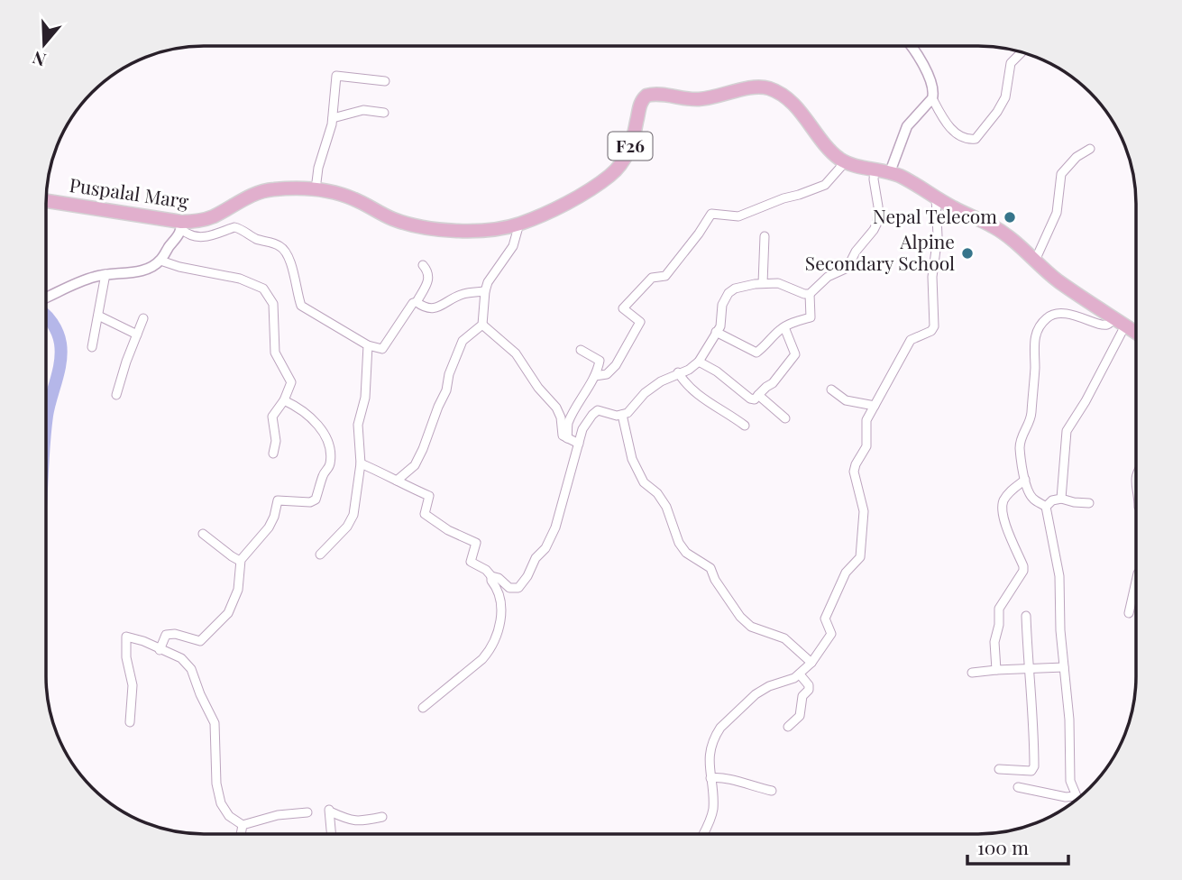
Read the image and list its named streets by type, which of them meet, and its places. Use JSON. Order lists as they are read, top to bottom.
{
  "streets": {
    "main road": ["F26", "Puspalal Marg"]
  },
  "places": ["Nepal Telecom", "Alpine Secondary School"],
  "scale_bar": "100 m",
  "north": "bottom"
}
